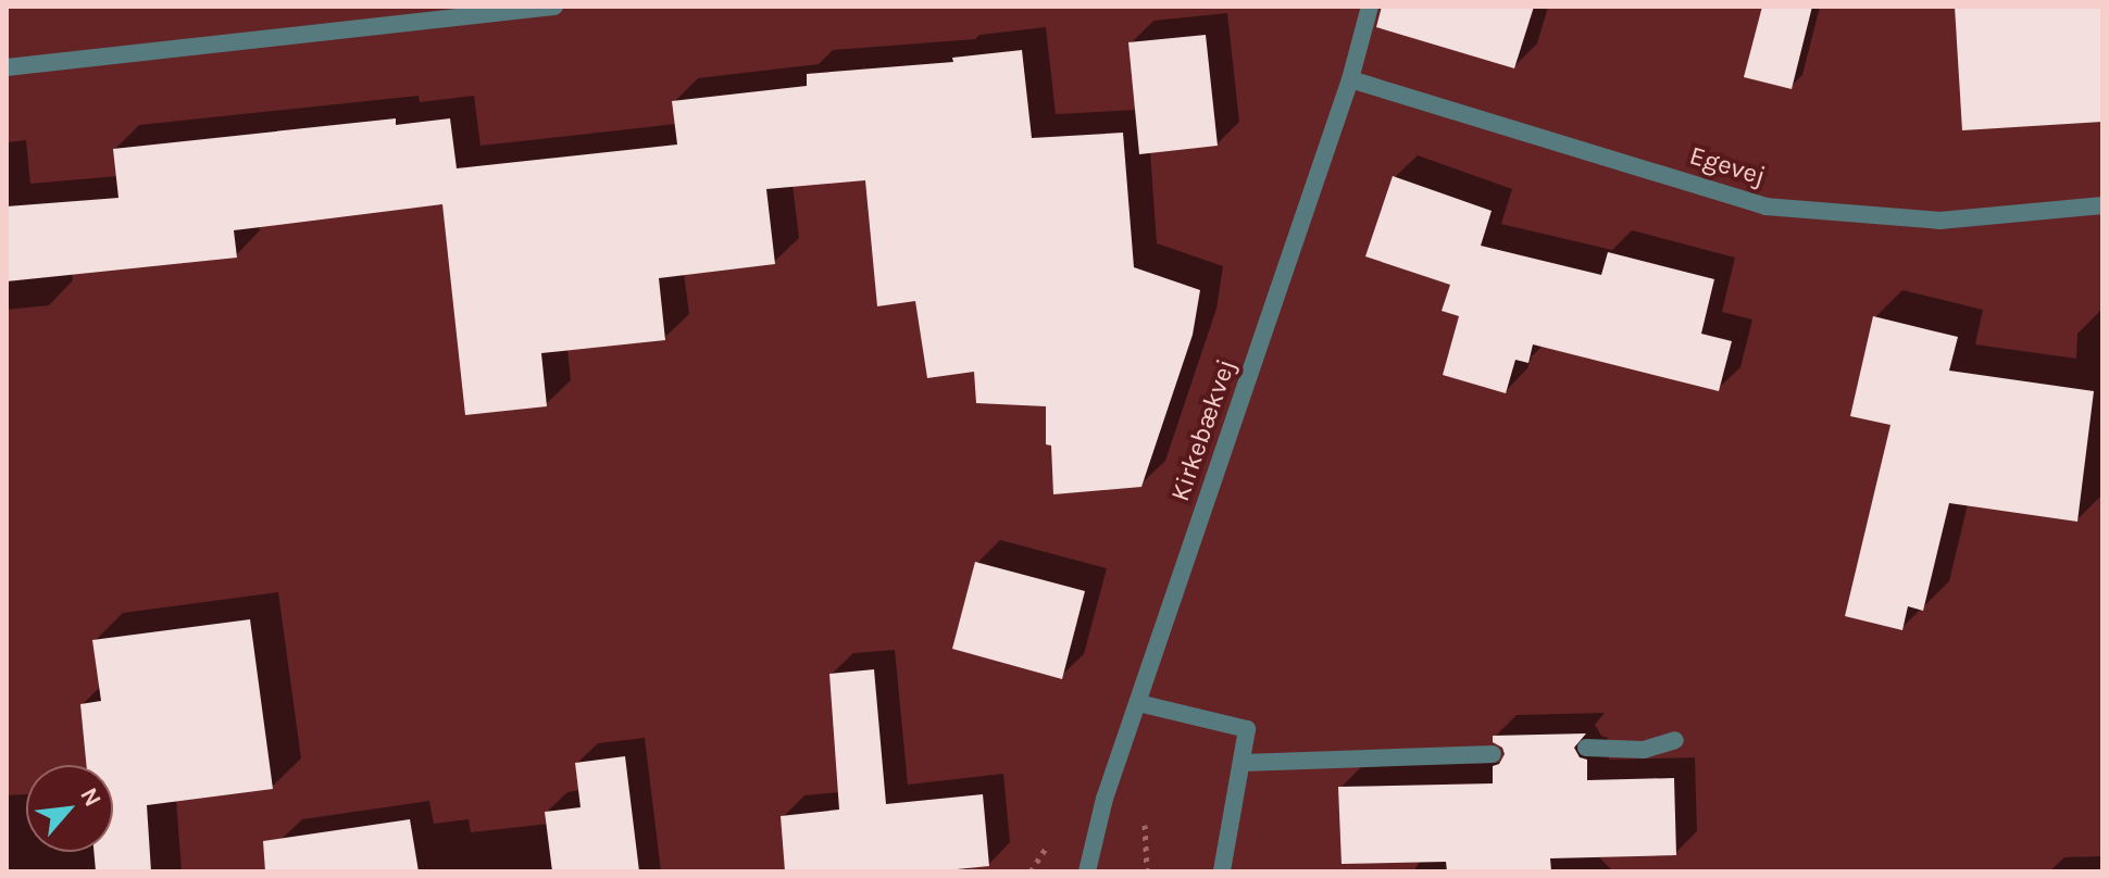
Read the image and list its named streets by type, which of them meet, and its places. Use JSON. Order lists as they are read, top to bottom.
{
  "streets": {
    "street": ["Egevej", "Kirkebækvej"]
  },
  "crossings": [
    ["Egevej", "Kirkebækvej"]
  ],
  "north": "top right"
}
